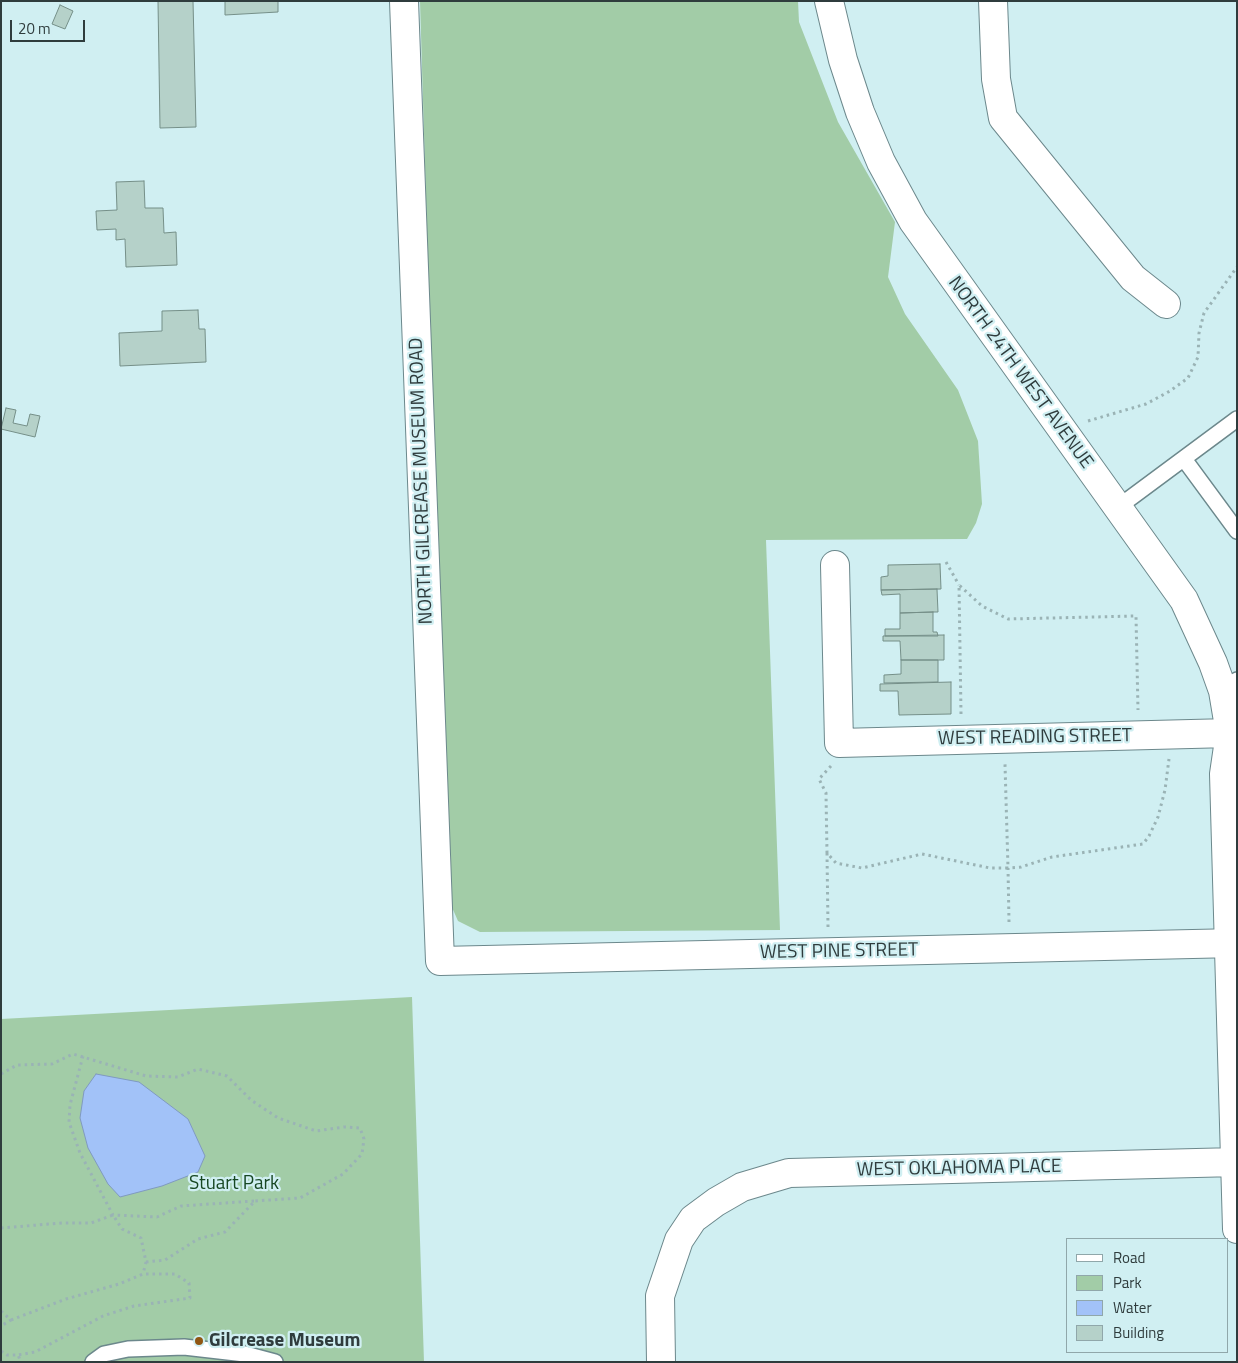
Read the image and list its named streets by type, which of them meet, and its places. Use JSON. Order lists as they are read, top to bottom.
{
  "streets": {
    "street": [
      "NORTH 24TH WEST AVENUE",
      "NORTH GILCREASE MUSEUM ROAD",
      "WEST READING STREET",
      "WEST PINE STREET",
      "WEST OKLAHOMA PLACE"
    ]
  },
  "crossings": [
    ["NORTH 24TH WEST AVENUE", "WEST READING STREET"],
    ["NORTH 24TH WEST AVENUE", "WEST PINE STREET"],
    ["NORTH 24TH WEST AVENUE", "WEST OKLAHOMA PLACE"],
    ["NORTH GILCREASE MUSEUM ROAD", "WEST PINE STREET"]
  ],
  "parks": ["Stuart Park"],
  "places": ["Gilcrease Museum"],
  "legend": [
    "Road",
    "Park",
    "Water",
    "Building"
  ],
  "scale_bar": "20 m"
}
